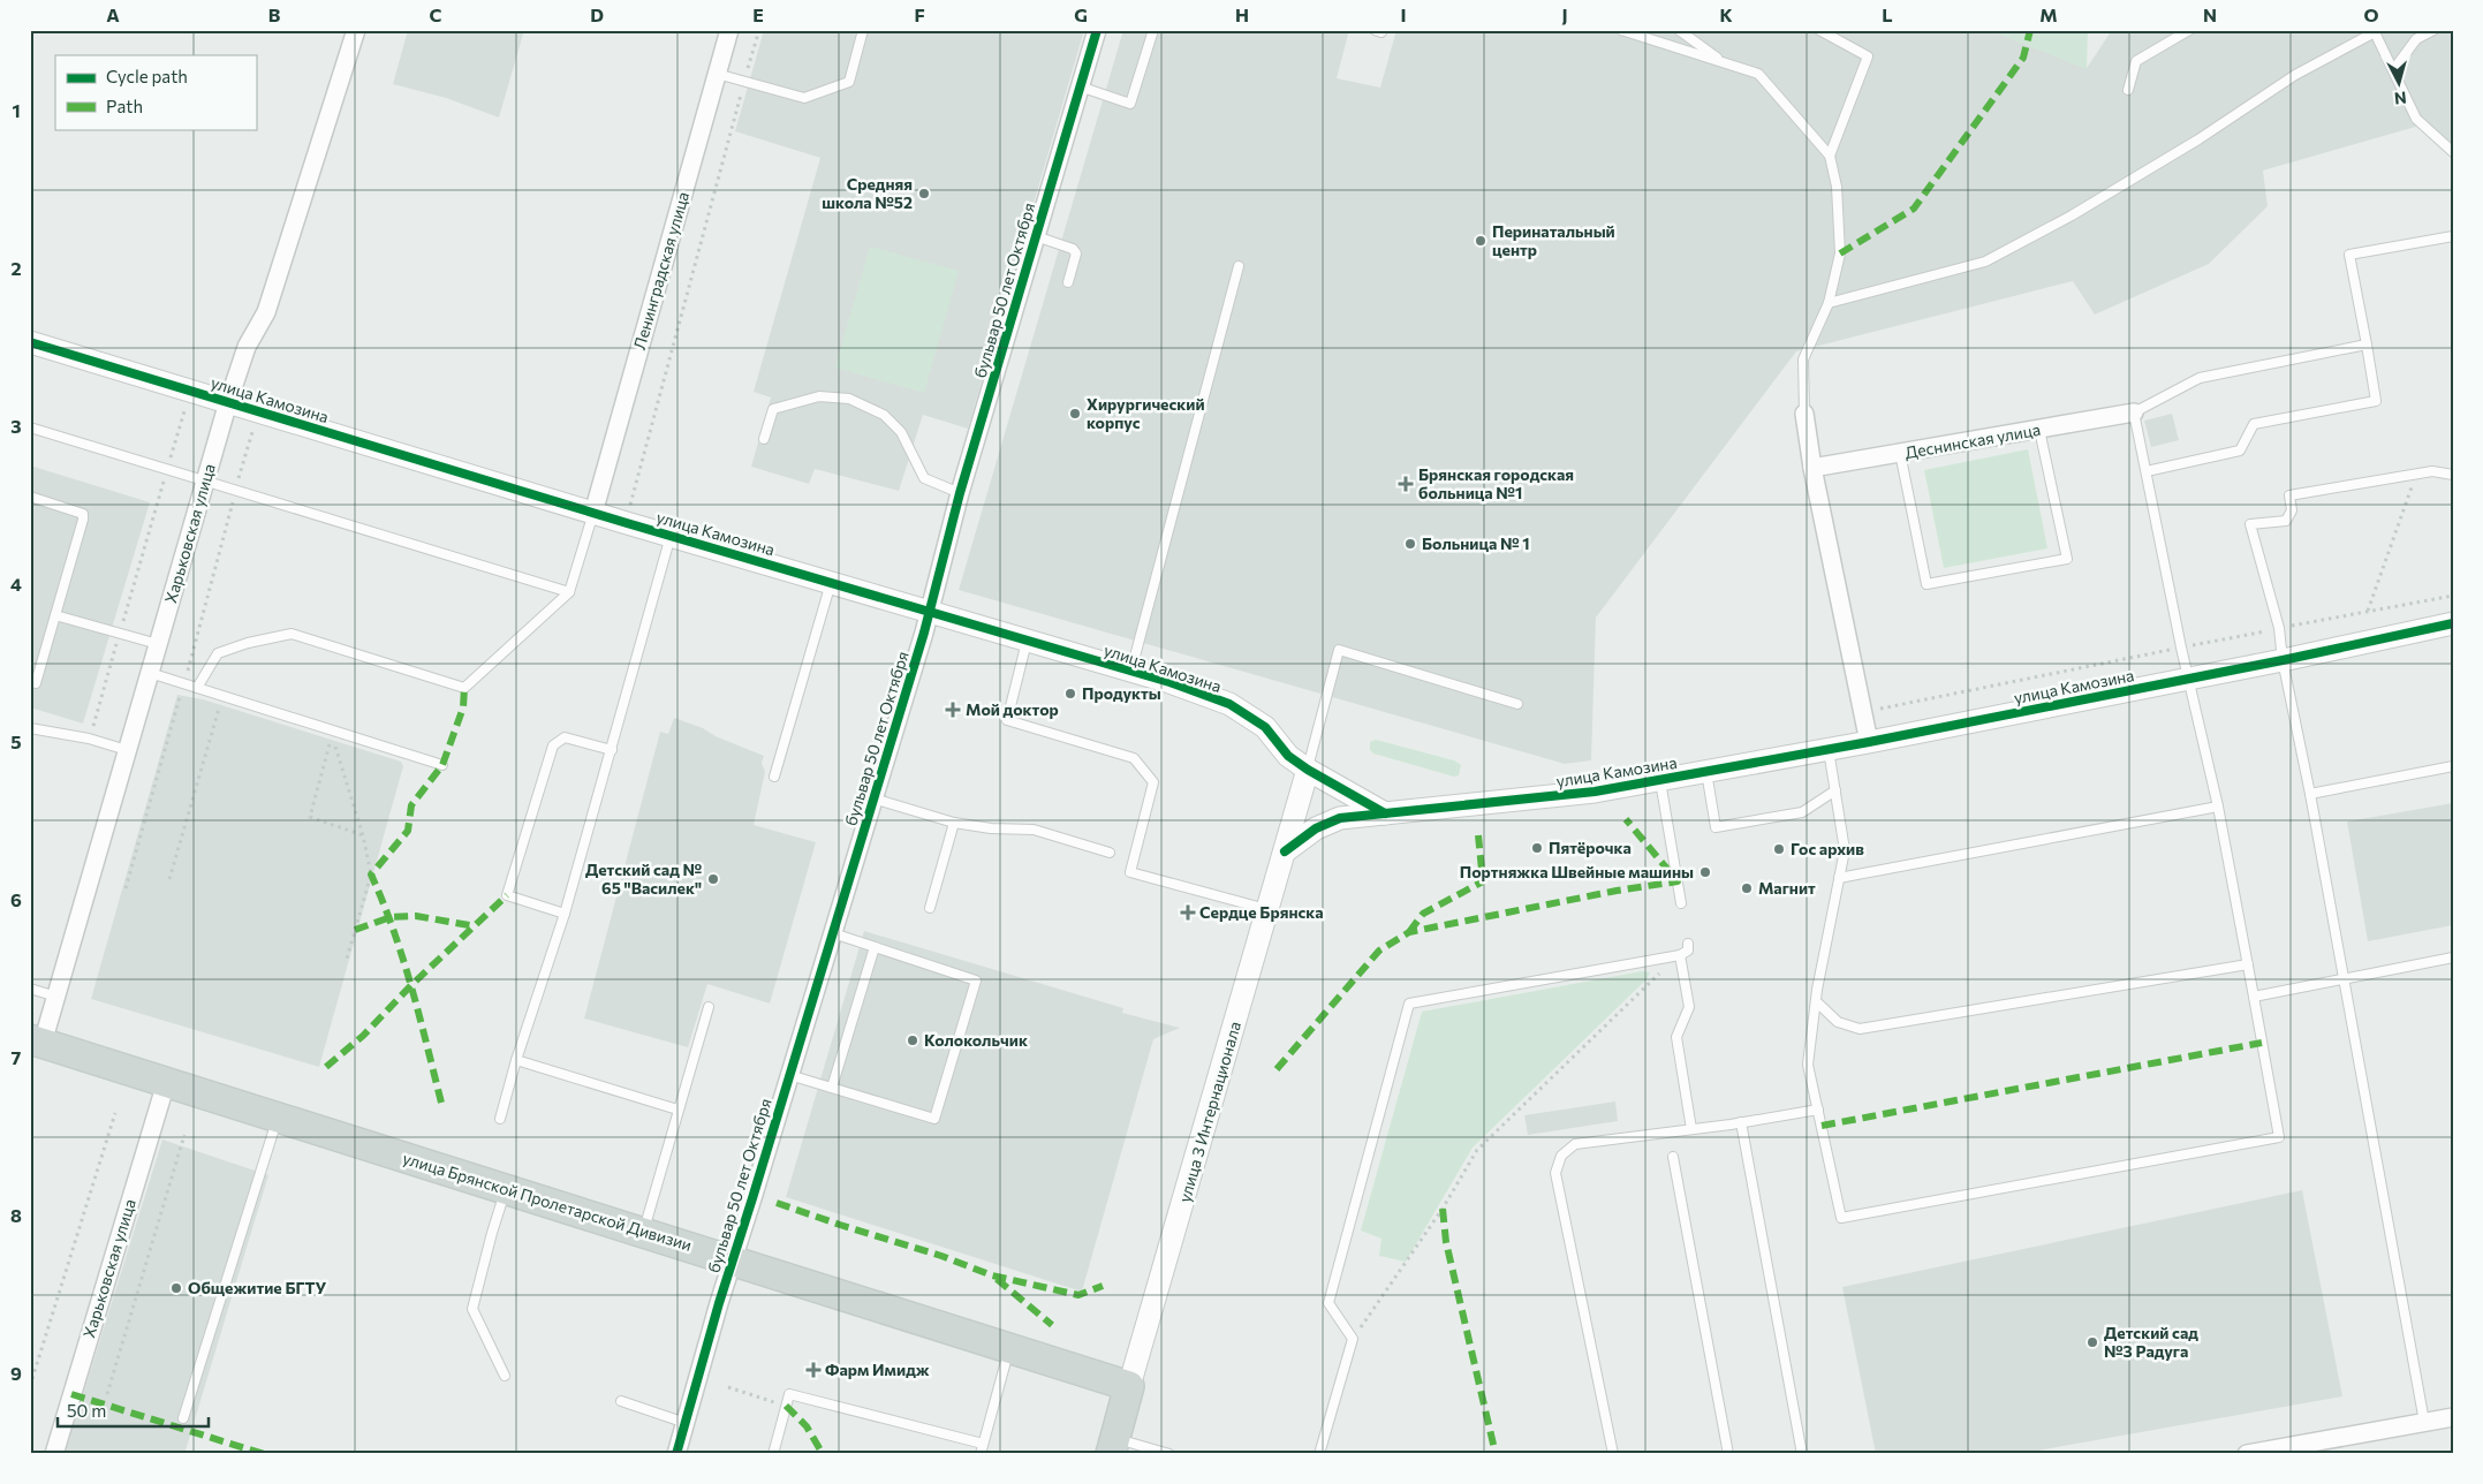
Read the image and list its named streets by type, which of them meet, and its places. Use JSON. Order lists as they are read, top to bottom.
{
  "streets": {
    "main road": ["улица 3 Интернационала", "улица Брянской Пролетарской Дивизии"],
    "street": [
      "Ленинградская улица",
      "бульвар 50 лет Октября",
      "улица Камозина",
      "Деснинская улица",
      "Харьковская улица"
    ]
  },
  "crossings": [
    ["Ленинградская улица", "улица Камозина"],
    ["бульвар 50 лет Октября", "улица Камозина"],
    ["бульвар 50 лет Октября", "улица Брянской Пролетарской Дивизии"],
    ["улица Камозина", "Харьковская улица"],
    ["улица Камозина", "улица 3 Интернационала"],
    ["Харьковская улица", "улица Брянской Пролетарской Дивизии"],
    ["улица 3 Интернационала", "улица Брянской Пролетарской Дивизии"]
  ],
  "places": {
    "other": [
      "Средняя школа №52",
      "Перинатальный центр",
      "Хирургический корпус",
      "Больница № 1",
      "Продукты",
      "Пятёрочка",
      "Гос архив",
      "Портняжка Швейные машины",
      "Детский сад № 65 \"Василек\"",
      "Магнит",
      "Колокольчик",
      "Общежитие БГТУ",
      "Детский сад №3 Радуга"
    ],
    "health": [
      "Брянская городская больница №1",
      "Мой доктор",
      "Сердце Брянска",
      "Фарм Имидж"
    ]
  },
  "legend": ["Cycle path", "Path"],
  "scale_bar": "50 m",
  "north": "bottom",
  "grid": {
    "columns": [
      "A",
      "B",
      "C",
      "D",
      "E",
      "F",
      "G",
      "H",
      "I",
      "J",
      "K",
      "L",
      "M",
      "N",
      "O"
    ],
    "rows": [
      "1",
      "2",
      "3",
      "4",
      "5",
      "6",
      "7",
      "8",
      "9"
    ]
  }
}
